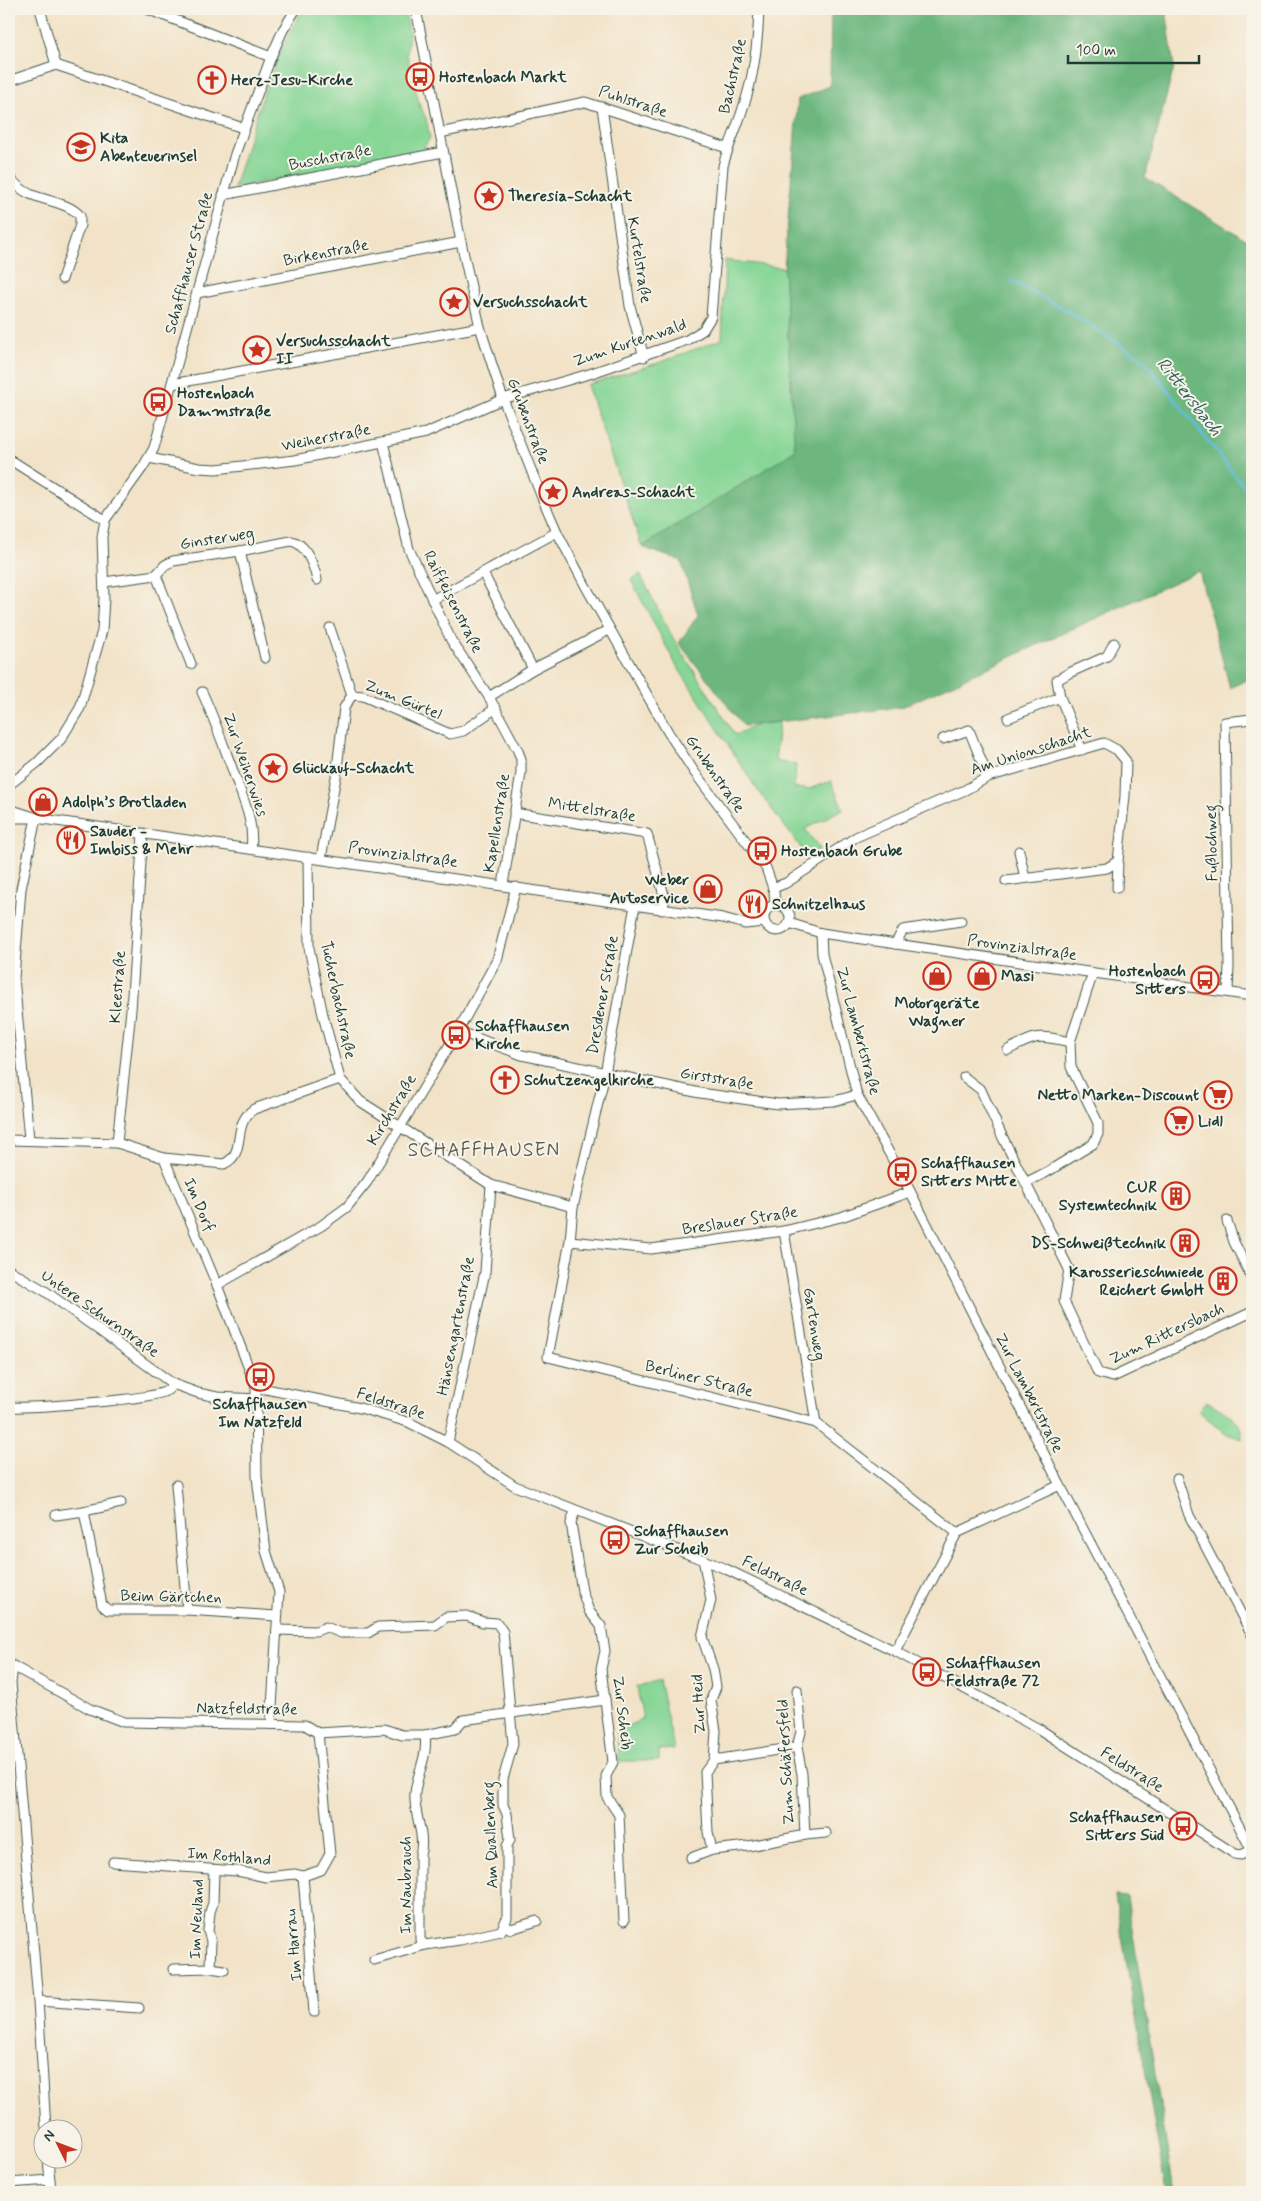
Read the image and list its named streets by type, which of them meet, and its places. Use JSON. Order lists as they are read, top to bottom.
{
  "streets": {
    "street": [
      "Bachstraße",
      "Puhlstraße",
      "Buschstraße",
      "Birkenstraße",
      "Kurtelstraße",
      "Schaffhauser Straße",
      "Zum Kurtenwald",
      "Grubenstraße",
      "Weiherstraße",
      "Ginsterweg",
      "Raiffeisenstraße",
      "Zum Gürtel",
      "Am Unionschacht",
      "Zur Weiherwies",
      "Mittelstraße",
      "Kapellenstraße",
      "Fußlochweg",
      "Provinzialstraße",
      "Kleestraße",
      "Dresdener Straße",
      "Tucherbachstraße",
      "Zur Lambertstraße",
      "Girststraße",
      "Kirchstraße",
      "Im Dorf",
      "Breslauer Straße",
      "Untere Schurnstraße",
      "Gartenweg",
      "Hänsengartenstraße",
      "Zum Rittersbach",
      "Berliner Straße",
      "Feldstraße",
      "Beim Gärtchen",
      "Zur Heid",
      "Natzfeldstraße",
      "Zur Scheib",
      "Zum Schäfersfeld",
      "Am Quallenberg",
      "Im Rothland",
      "Im Naubrauch",
      "Im Neuland",
      "Im Harrau"
    ]
  },
  "crossings": [
    ["Bachstraße", "Puhlstraße"],
    ["Bachstraße", "Zum Kurtenwald"],
    ["Puhlstraße", "Kurtelstraße"],
    ["Puhlstraße", "Zum Kurtenwald"],
    ["Puhlstraße", "Grubenstraße"],
    ["Buschstraße", "Schaffhauser Straße"],
    ["Buschstraße", "Grubenstraße"],
    ["Birkenstraße", "Schaffhauser Straße"],
    ["Birkenstraße", "Grubenstraße"],
    ["Kurtelstraße", "Zum Kurtenwald"],
    ["Schaffhauser Straße", "Weiherstraße"],
    ["Zum Kurtenwald", "Grubenstraße"],
    ["Zum Kurtenwald", "Weiherstraße"],
    ["Grubenstraße", "Weiherstraße"],
    ["Grubenstraße", "Am Unionschacht"],
    ["Grubenstraße", "Provinzialstraße"],
    ["Weiherstraße", "Raiffeisenstraße"],
    ["Raiffeisenstraße", "Zum Gürtel"],
    ["Raiffeisenstraße", "Kapellenstraße"],
    ["Zum Gürtel", "Provinzialstraße"],
    ["Zur Weiherwies", "Provinzialstraße"],
    ["Mittelstraße", "Kapellenstraße"],
    ["Mittelstraße", "Provinzialstraße"],
    ["Kapellenstraße", "Provinzialstraße"],
    ["Fußlochweg", "Provinzialstraße"],
    ["Provinzialstraße", "Kleestraße"],
    ["Provinzialstraße", "Dresdener Straße"],
    ["Provinzialstraße", "Tucherbachstraße"],
    ["Provinzialstraße", "Zur Lambertstraße"],
    ["Provinzialstraße", "Kirchstraße"],
    ["Dresdener Straße", "Girststraße"],
    ["Dresdener Straße", "Berliner Straße"],
    ["Tucherbachstraße", "Im Dorf"],
    ["Zur Lambertstraße", "Girststraße"],
    ["Zur Lambertstraße", "Breslauer Straße"],
    ["Zur Lambertstraße", "Feldstraße"],
    ["Girststraße", "Kirchstraße"],
    ["Kirchstraße", "Im Dorf"],
    ["Im Dorf", "Untere Schurnstraße"],
    ["Im Dorf", "Feldstraße"],
    ["Im Dorf", "Beim Gärtchen"],
    ["Im Dorf", "Natzfeldstraße"],
    ["Im Dorf", "Am Quallenberg"],
    ["Breslauer Straße", "Gartenweg"],
    ["Breslauer Straße", "Berliner Straße"],
    ["Gartenweg", "Berliner Straße"],
    ["Hänsengartenstraße", "Feldstraße"],
    ["Feldstraße", "Zur Heid"],
    ["Feldstraße", "Zur Scheib"],
    ["Zur Heid", "Zum Schäfersfeld"],
    ["Natzfeldstraße", "Zur Scheib"],
    ["Natzfeldstraße", "Am Quallenberg"],
    ["Natzfeldstraße", "Im Rothland"],
    ["Natzfeldstraße", "Im Naubrauch"],
    ["Am Quallenberg", "Im Naubrauch"],
    ["Im Rothland", "Im Neuland"],
    ["Im Rothland", "Im Harrau"]
  ],
  "districts": ["SCHAFFHAUSEN"],
  "water": ["Rittersbach"],
  "places": {
    "bus stop": [
      "Hostenbach Markt",
      "Hostenbach Dammstraße",
      "Hostenbach Grube",
      "Hostenbach Sitters",
      "Schaffhausen Kirche",
      "Schaffhausen Sitters Mitte",
      "Schaffhausen Im Natzfeld",
      "Schaffhausen Zur Scheib",
      "Schaffhausen Feldstraße 72",
      "Schaffhausen Sitters Süd"
    ],
    "church": ["Herz-Jesu-Kirche", "Schutzengelkirche"],
    "school or university": ["Kita Abenteuerinsel"],
    "place": [
      "Theresia-Schacht",
      "Versuchsschacht",
      "Versuchsschacht II",
      "Andreas-Schacht",
      "Glückauf-Schacht"
    ],
    "shop": [
      "Adolph’s Brotladen",
      "Weber Autoservice",
      "Motorgeräte Wagner",
      "Masi"
    ],
    "restaurant": ["Sauder - Imbiss & Mehr", "Schnitzelhaus"],
    "supermarket": ["Netto Marken-Discount", "Lidl"],
    "building": ["CUR Systemtechnik", "DS-Schweißtechnik", "Karosserieschmiede Reichert GmbH"]
  },
  "scale_bar": "100 m",
  "north": "top left"
}
